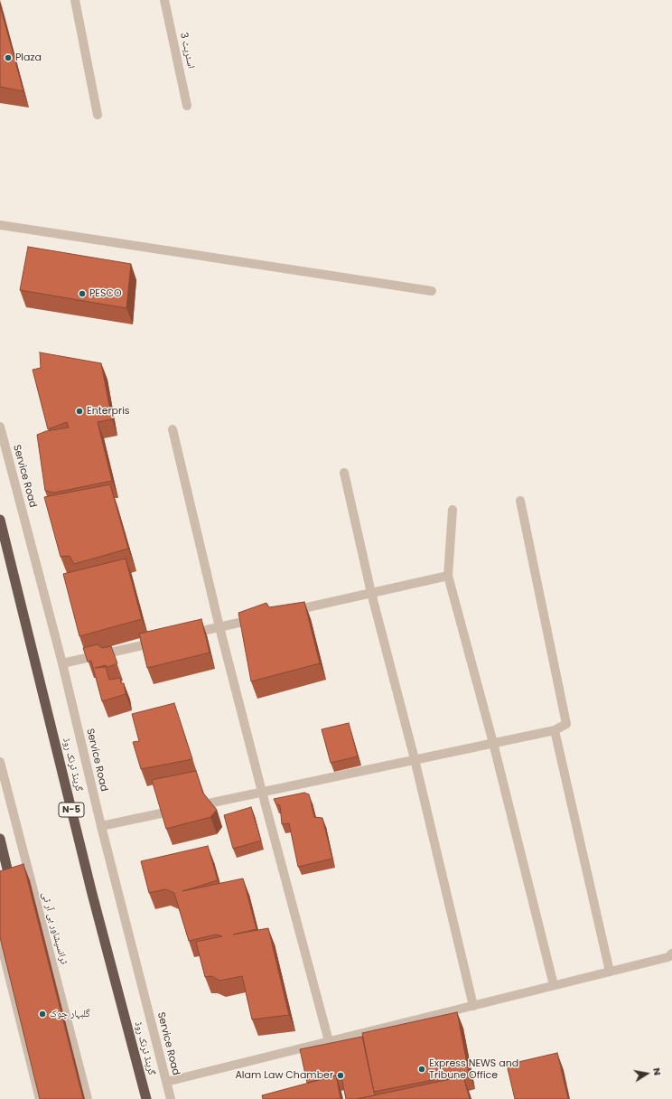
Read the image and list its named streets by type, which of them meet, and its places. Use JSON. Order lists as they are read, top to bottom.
{
  "streets": {
    "highway": ["گرینڈ ٹرنک روڈ", "N-5"],
    "street": ["اسٹریٹ 3", "Service Road", "ٹرانسپشاور بی آر ٹی"]
  },
  "places": [
    "Plaza",
    "PESCO",
    "Enterpris",
    "گلبہار چوک",
    "Express NEWS and Tribune Office",
    "Alam Law Chamber"
  ],
  "north": "right"
}
